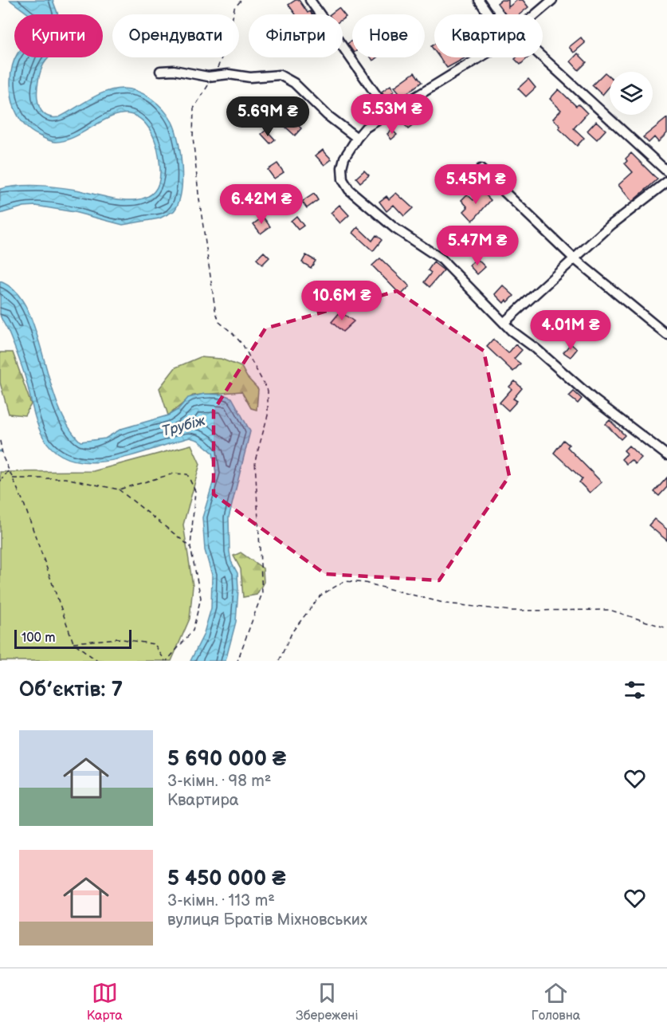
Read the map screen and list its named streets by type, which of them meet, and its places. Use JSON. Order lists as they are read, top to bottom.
{
  "water": ["Трубіж"],
  "scale_bar": "100 m",
  "page": {
    "chip": [
      "Купити",
      "Орендувати",
      "Фільтри",
      "Нове",
      "Квартира"
    ],
    "price": [
      "5.53M ₴",
      "5.69M ₴",
      "5.45M ₴",
      "6.42M ₴",
      "5.47M ₴",
      "10.6M ₴",
      "4.01M ₴"
    ],
    "scale": "100 m",
    "heading": "Об’єктів: 7",
    "list": [
      {
        "name": "5 690 000 ₴",
        "note": "3-кімн. · 98 m² · Квартира"
      },
      {
        "name": "5 450 000 ₴",
        "note": "3-кімн. · 113 m² · вулиця Братів Міхновських"
      }
    ],
    "tabs": ["Карта", "Збережені", "Головна"]
  }
}
